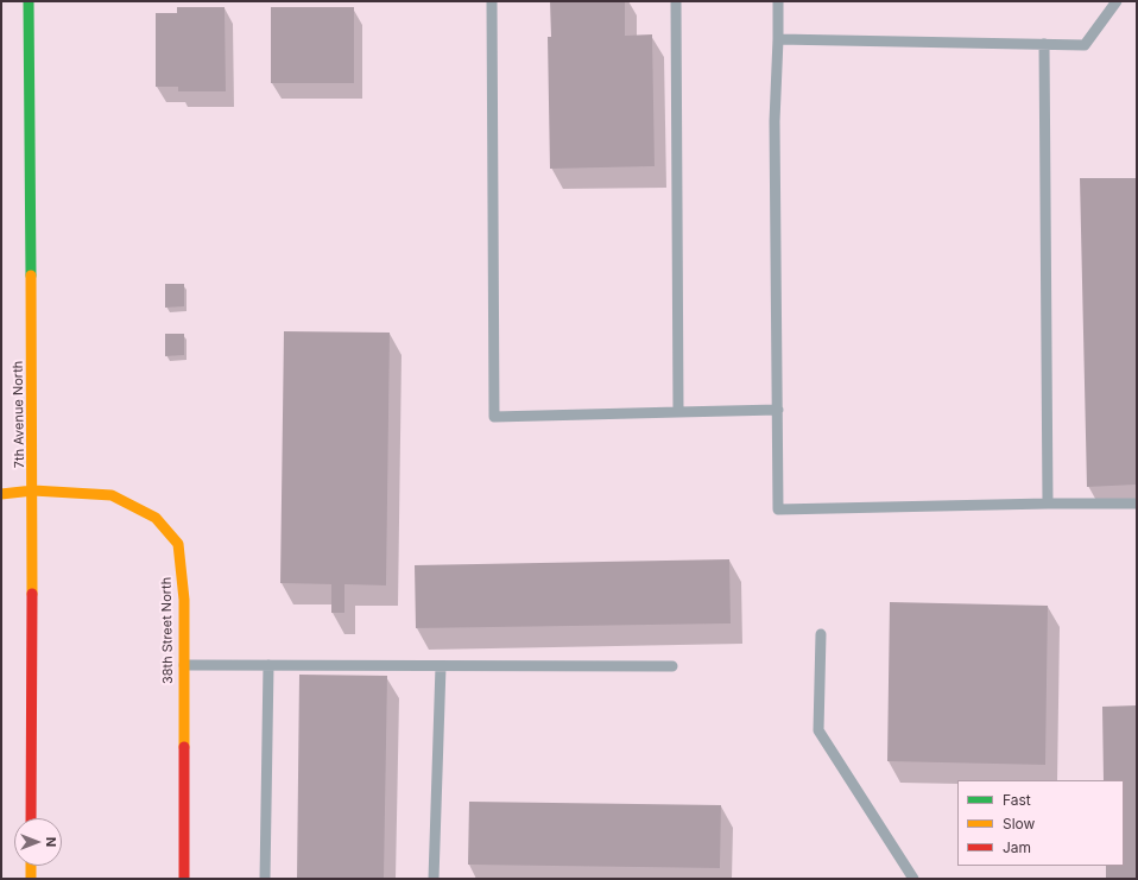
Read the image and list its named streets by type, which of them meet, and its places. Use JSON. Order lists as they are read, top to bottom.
{
  "streets": {
    "street": ["7th Avenue North", "38th Street North"]
  },
  "crossings": [
    ["7th Avenue North", "38th Street North"]
  ],
  "legend": ["Fast", "Slow", "Jam"],
  "north": "right"
}
